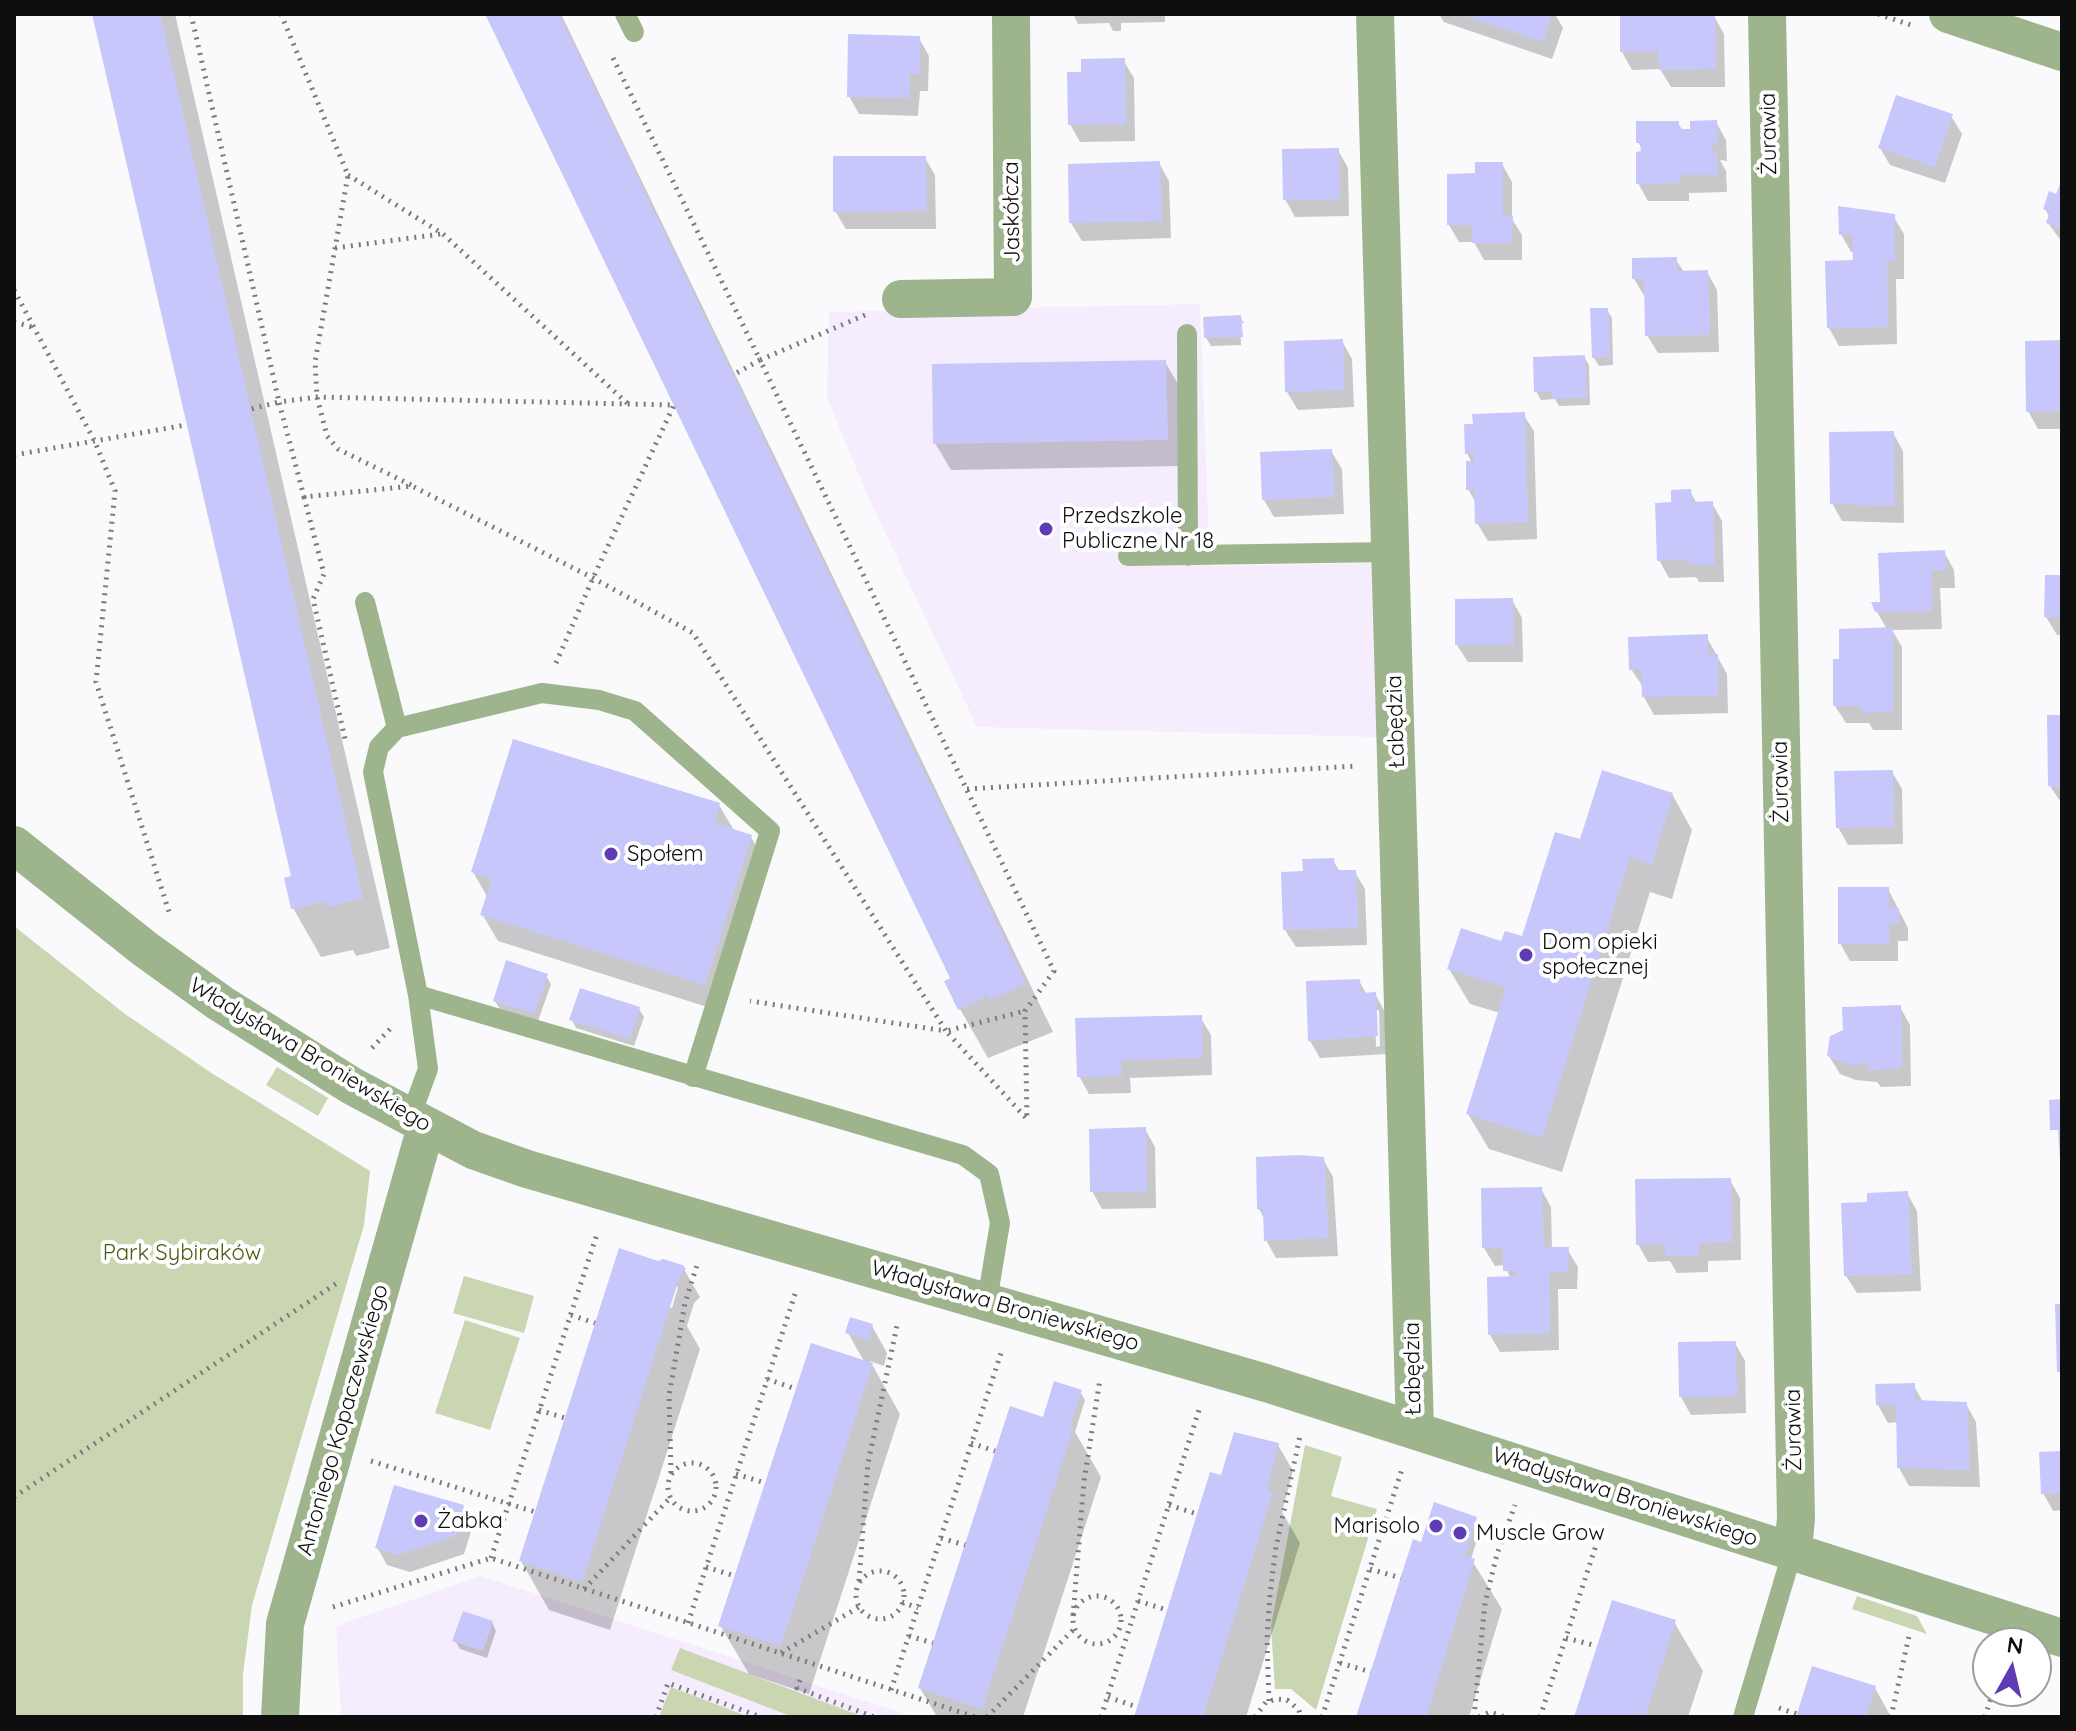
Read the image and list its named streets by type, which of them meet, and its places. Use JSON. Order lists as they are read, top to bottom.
{
  "streets": {
    "street": [
      "Żurawia",
      "Jaskółcza",
      "Łabędzia",
      "Władysława Broniewskiego",
      "Antoniego Kopaczewskiego"
    ]
  },
  "crossings": [
    ["Żurawia", "Władysława Broniewskiego"],
    ["Łabędzia", "Władysława Broniewskiego"],
    ["Władysława Broniewskiego", "Antoniego Kopaczewskiego"]
  ],
  "parks": ["Park Sybiraków"],
  "places": [
    "Przedszkole Publiczne Nr 18",
    "Społem",
    "Dom opieki społecznej",
    "Żabka",
    "Marisolo",
    "Muscle Grow"
  ],
  "north": "top"
}
